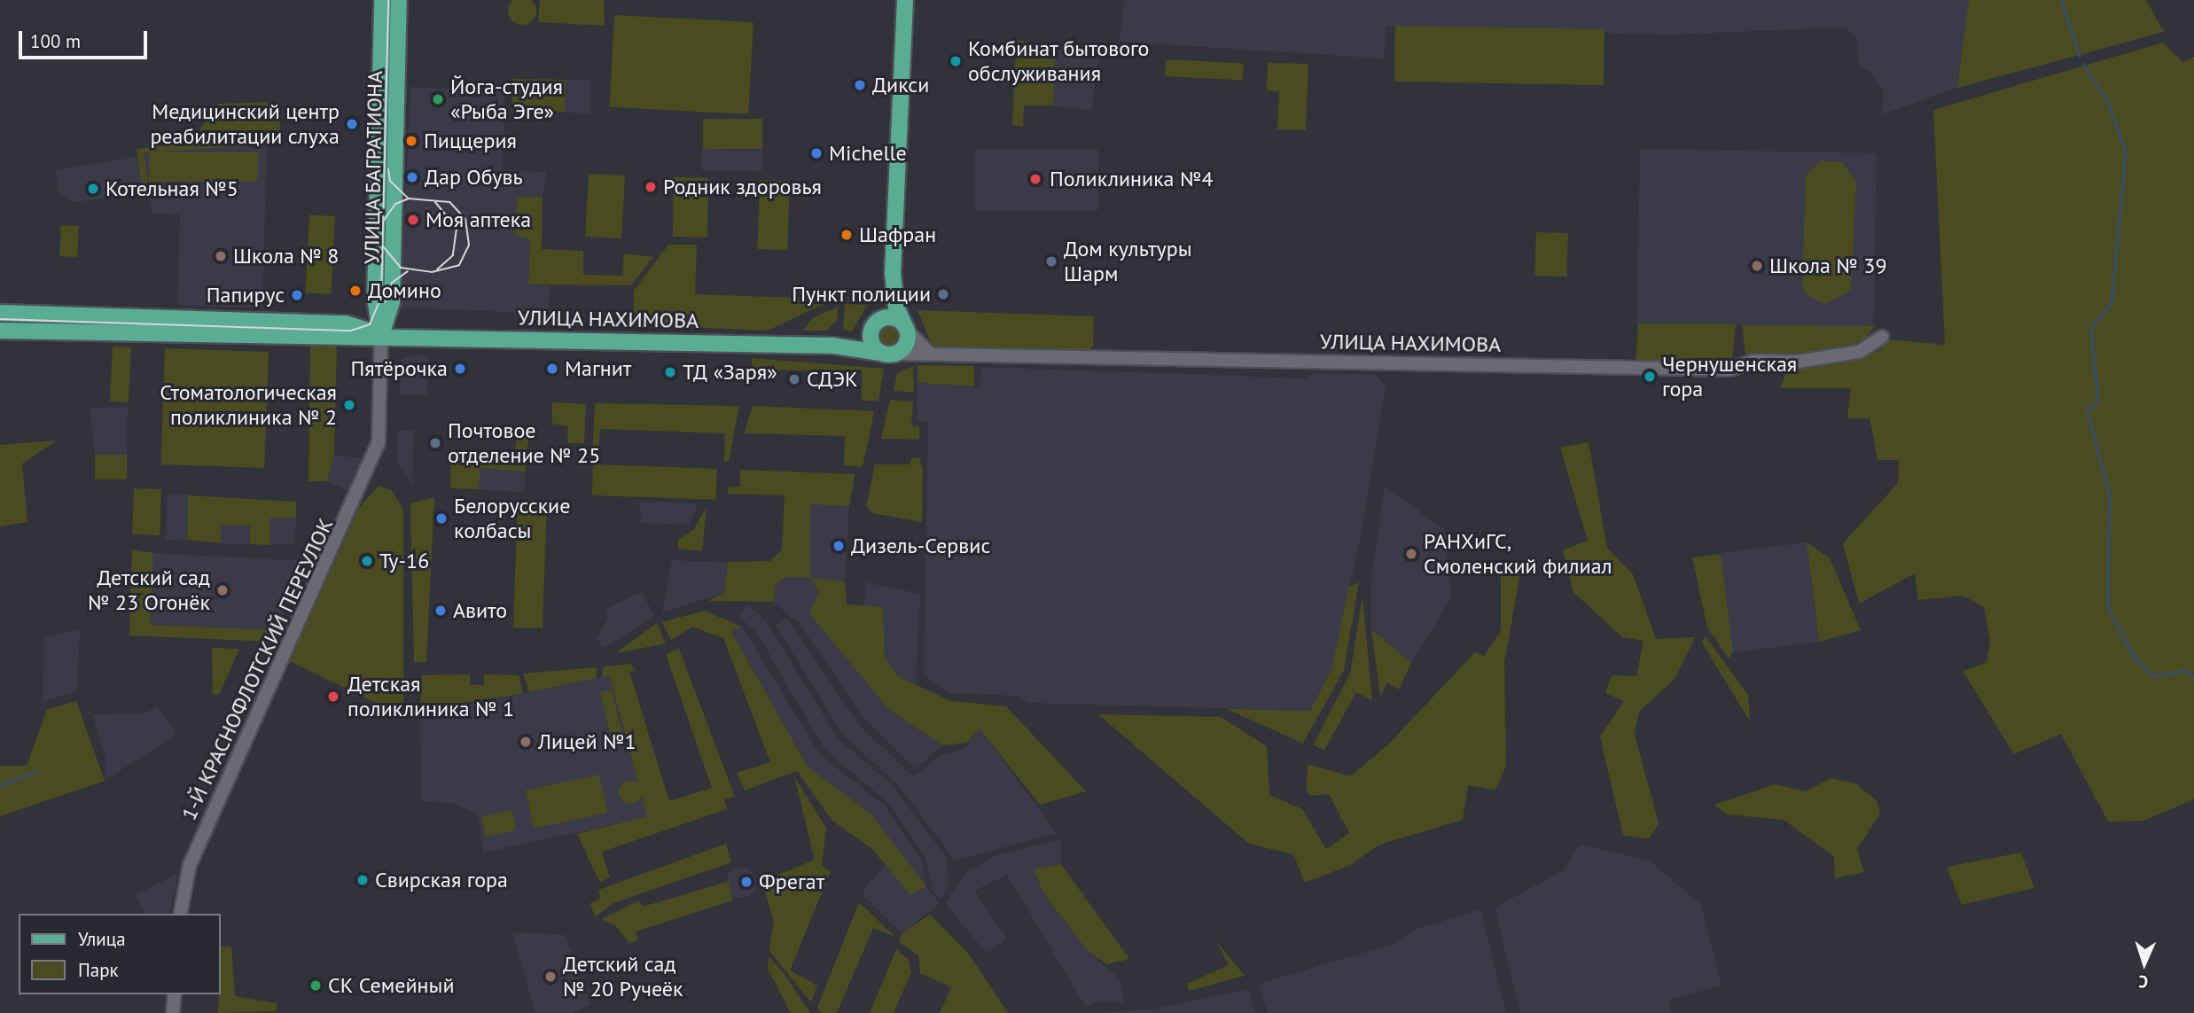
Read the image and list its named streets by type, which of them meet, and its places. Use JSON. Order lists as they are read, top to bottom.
{
  "streets": {
    "main road": ["УЛИЦА БАГРАТИОНА", "УЛИЦА НАХИМОВА"],
    "street": ["1-Й КРАСНОФЛОТСКИЙ ПЕРЕУЛОК"]
  },
  "crossings": [
    ["УЛИЦА БАГРАТИОНА", "УЛИЦА НАХИМОВА"],
    ["УЛИЦА БАГРАТИОНА", "1-Й КРАСНОФЛОТСКИЙ ПЕРЕУЛОК"]
  ],
  "places": [
    "Комбинат бытового обслуживания",
    "Дикси",
    "Йога-студия «Рыба Эге»",
    "Медицинский центр реабилитации слуха",
    "Пиццерия",
    "Michelle",
    "Дар Обувь",
    "Поликлиника №4",
    "Родник здоровья",
    "Котельная №5",
    "Моя аптека",
    "Шафран",
    "Школа № 8",
    "Дом культуры Шарм",
    "Школа № 39",
    "Домино",
    "Пункт полиции",
    "Папирус",
    "Пятёрочка",
    "Магнит",
    "ТД «Заря»",
    "Чернушенская гора",
    "СДЭК",
    "Стоматологическая поликлиника № 2",
    "Почтовое отделение № 25",
    "Белорусские колбасы",
    "Дизель-Сервис",
    "РАНХиГС, Смоленский филиал",
    "Ту-16",
    "Детский сад № 23 Огонёк",
    "Авито",
    "Детская поликлиника № 1",
    "Лицей №1",
    "Свирская гора",
    "Фрегат",
    "Детский сад № 20 Ручеёк",
    "СК Семейный"
  ],
  "legend": ["Улица", "Парк"],
  "scale_bar": "100 m",
  "north": "bottom"
}
